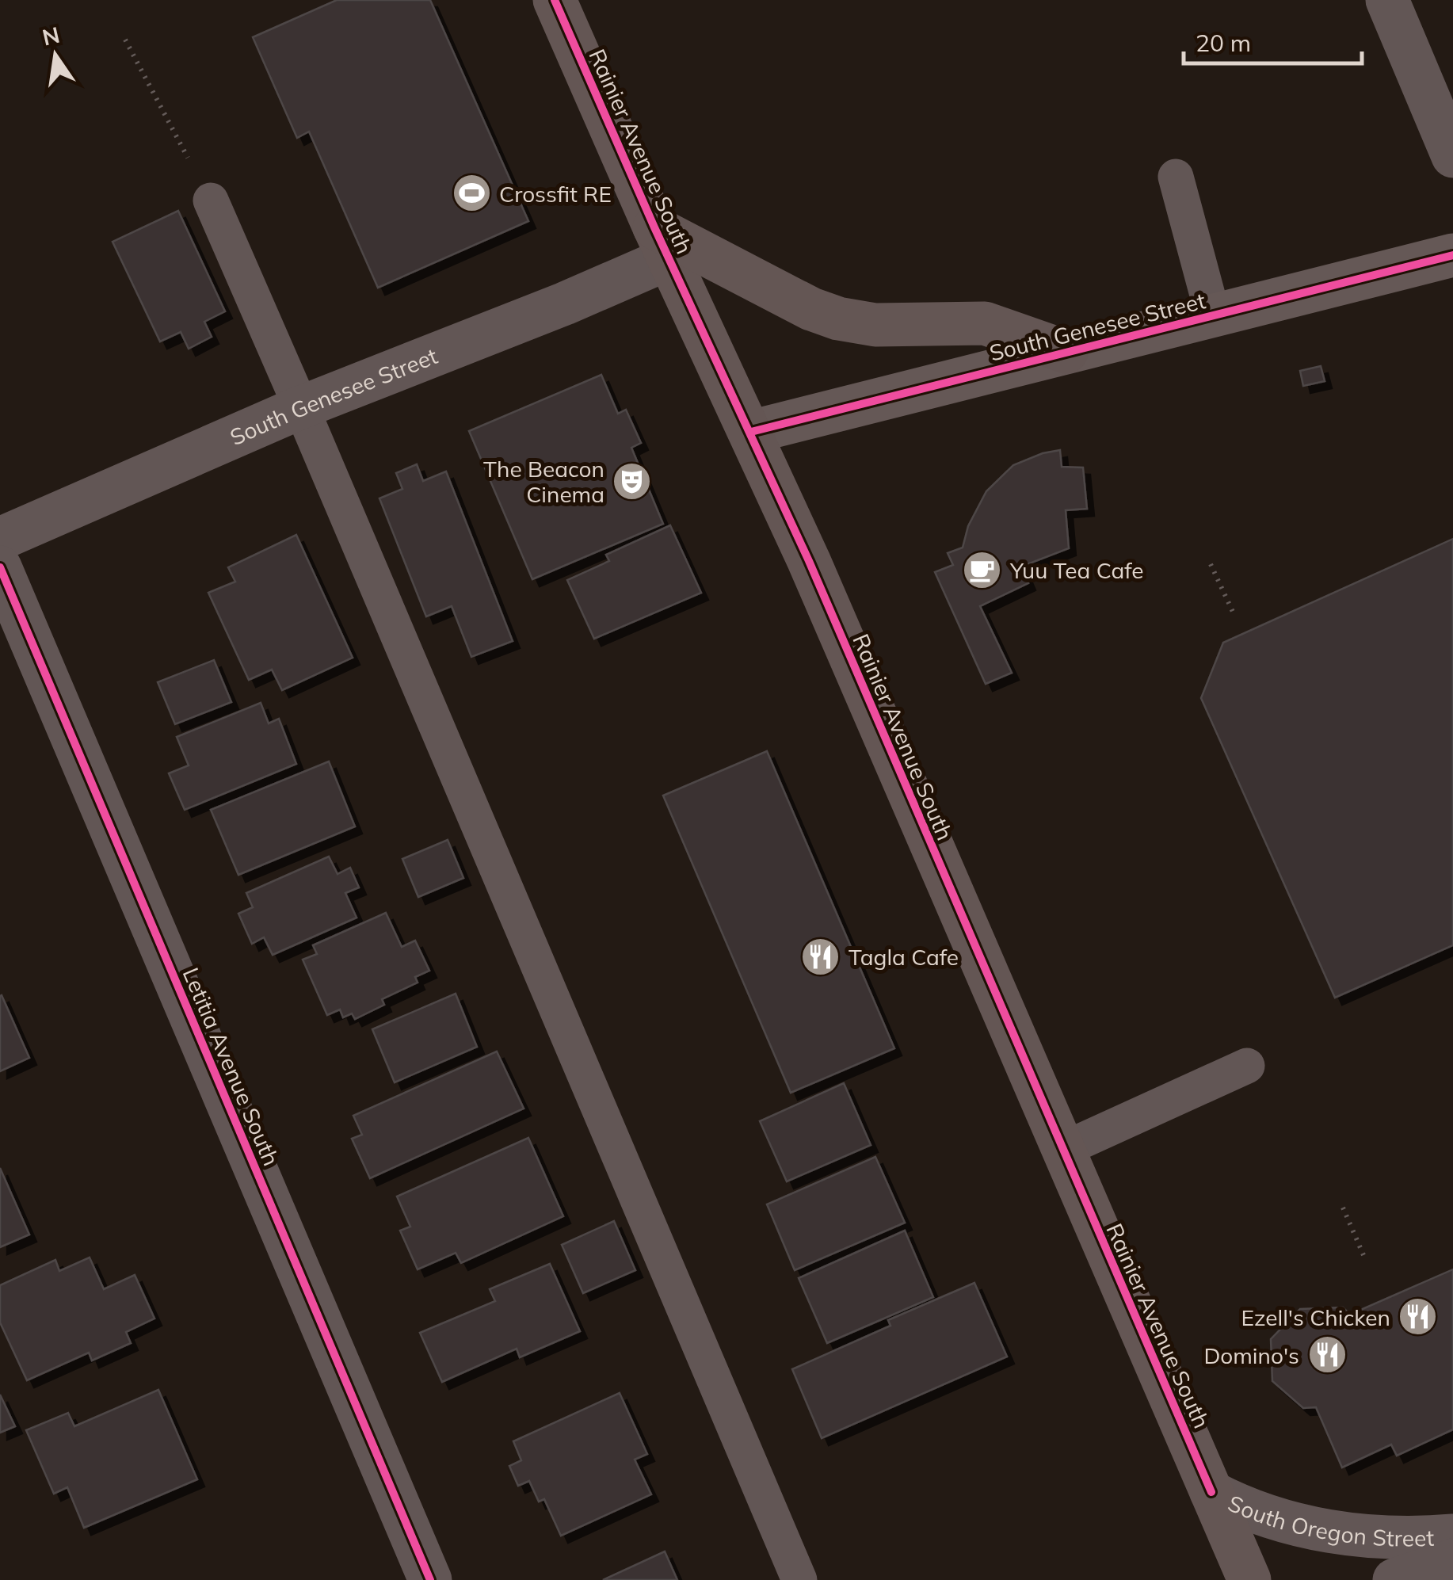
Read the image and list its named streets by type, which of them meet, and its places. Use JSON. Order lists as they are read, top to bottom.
{
  "streets": {
    "main road": ["Rainier Avenue South"],
    "street": ["South Genesee Street", "Letitia Avenue South", "South Oregon Street"]
  },
  "crossings": [
    ["Rainier Avenue South", "South Genesee Street"],
    ["Rainier Avenue South", "South Oregon Street"]
  ],
  "places": {
    "sports": ["Crossfit RE"],
    "theatre": ["The Beacon Cinema"],
    "cafe": ["Yuu Tea Cafe"],
    "restaurant": ["Tagla Cafe", "Ezell's Chicken", "Domino's"]
  },
  "scale_bar": "20 m",
  "north": "top"
}
